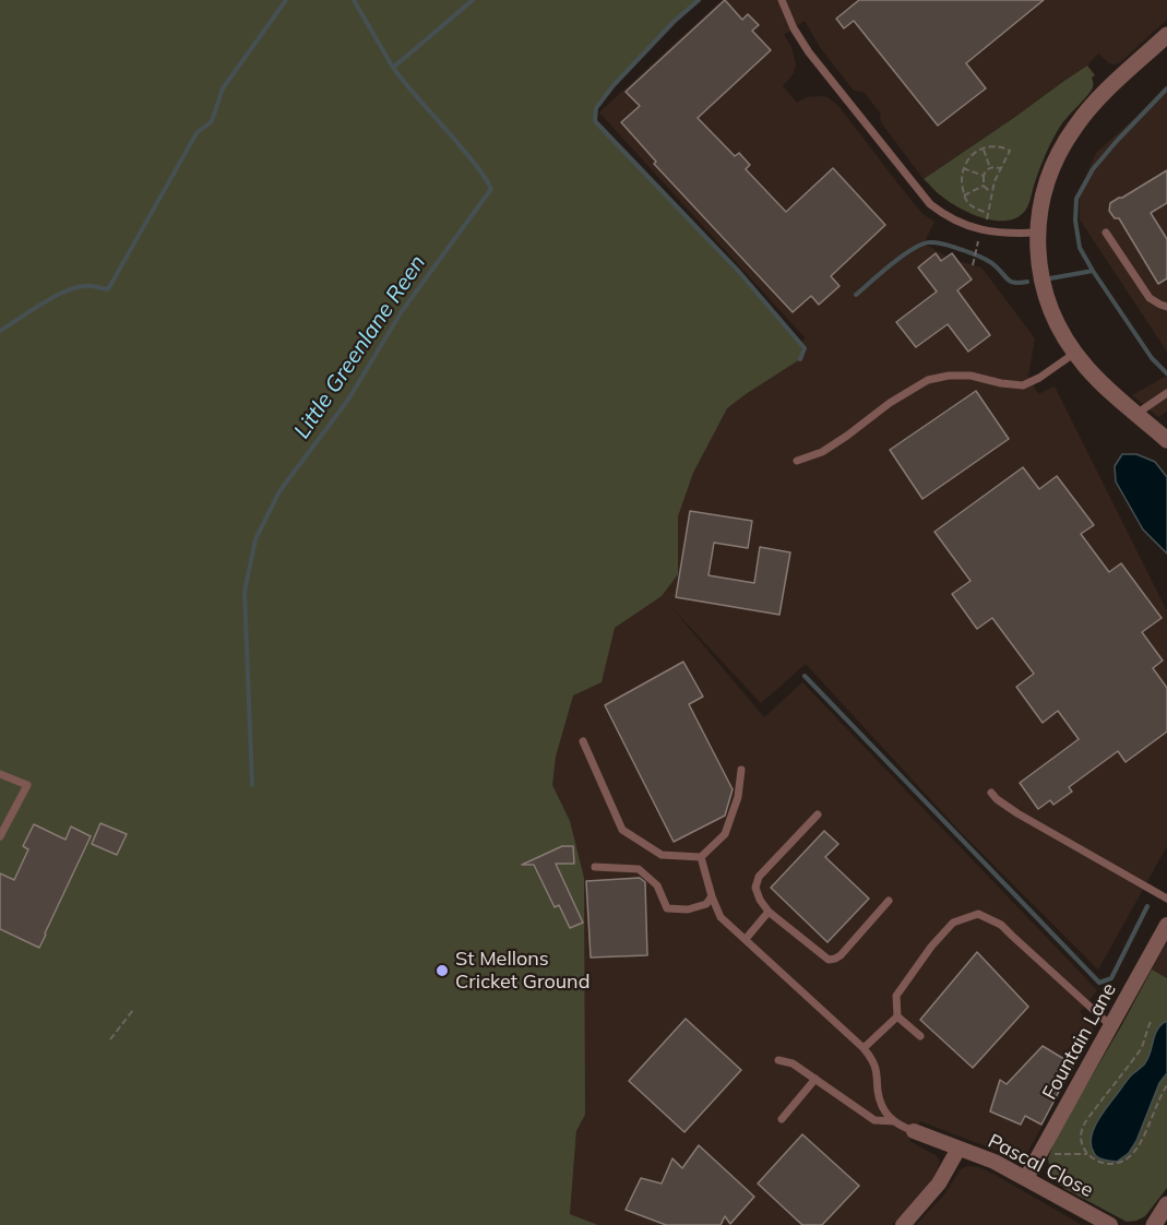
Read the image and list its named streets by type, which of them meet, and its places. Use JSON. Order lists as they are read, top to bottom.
{
  "streets": {
    "street": ["Fountain Lane", "Pascal Close"]
  },
  "crossings": [
    ["Fountain Lane", "Pascal Close"]
  ],
  "water": ["Little Greenlane Reen"],
  "places": ["St Mellons Cricket Ground"]
}
